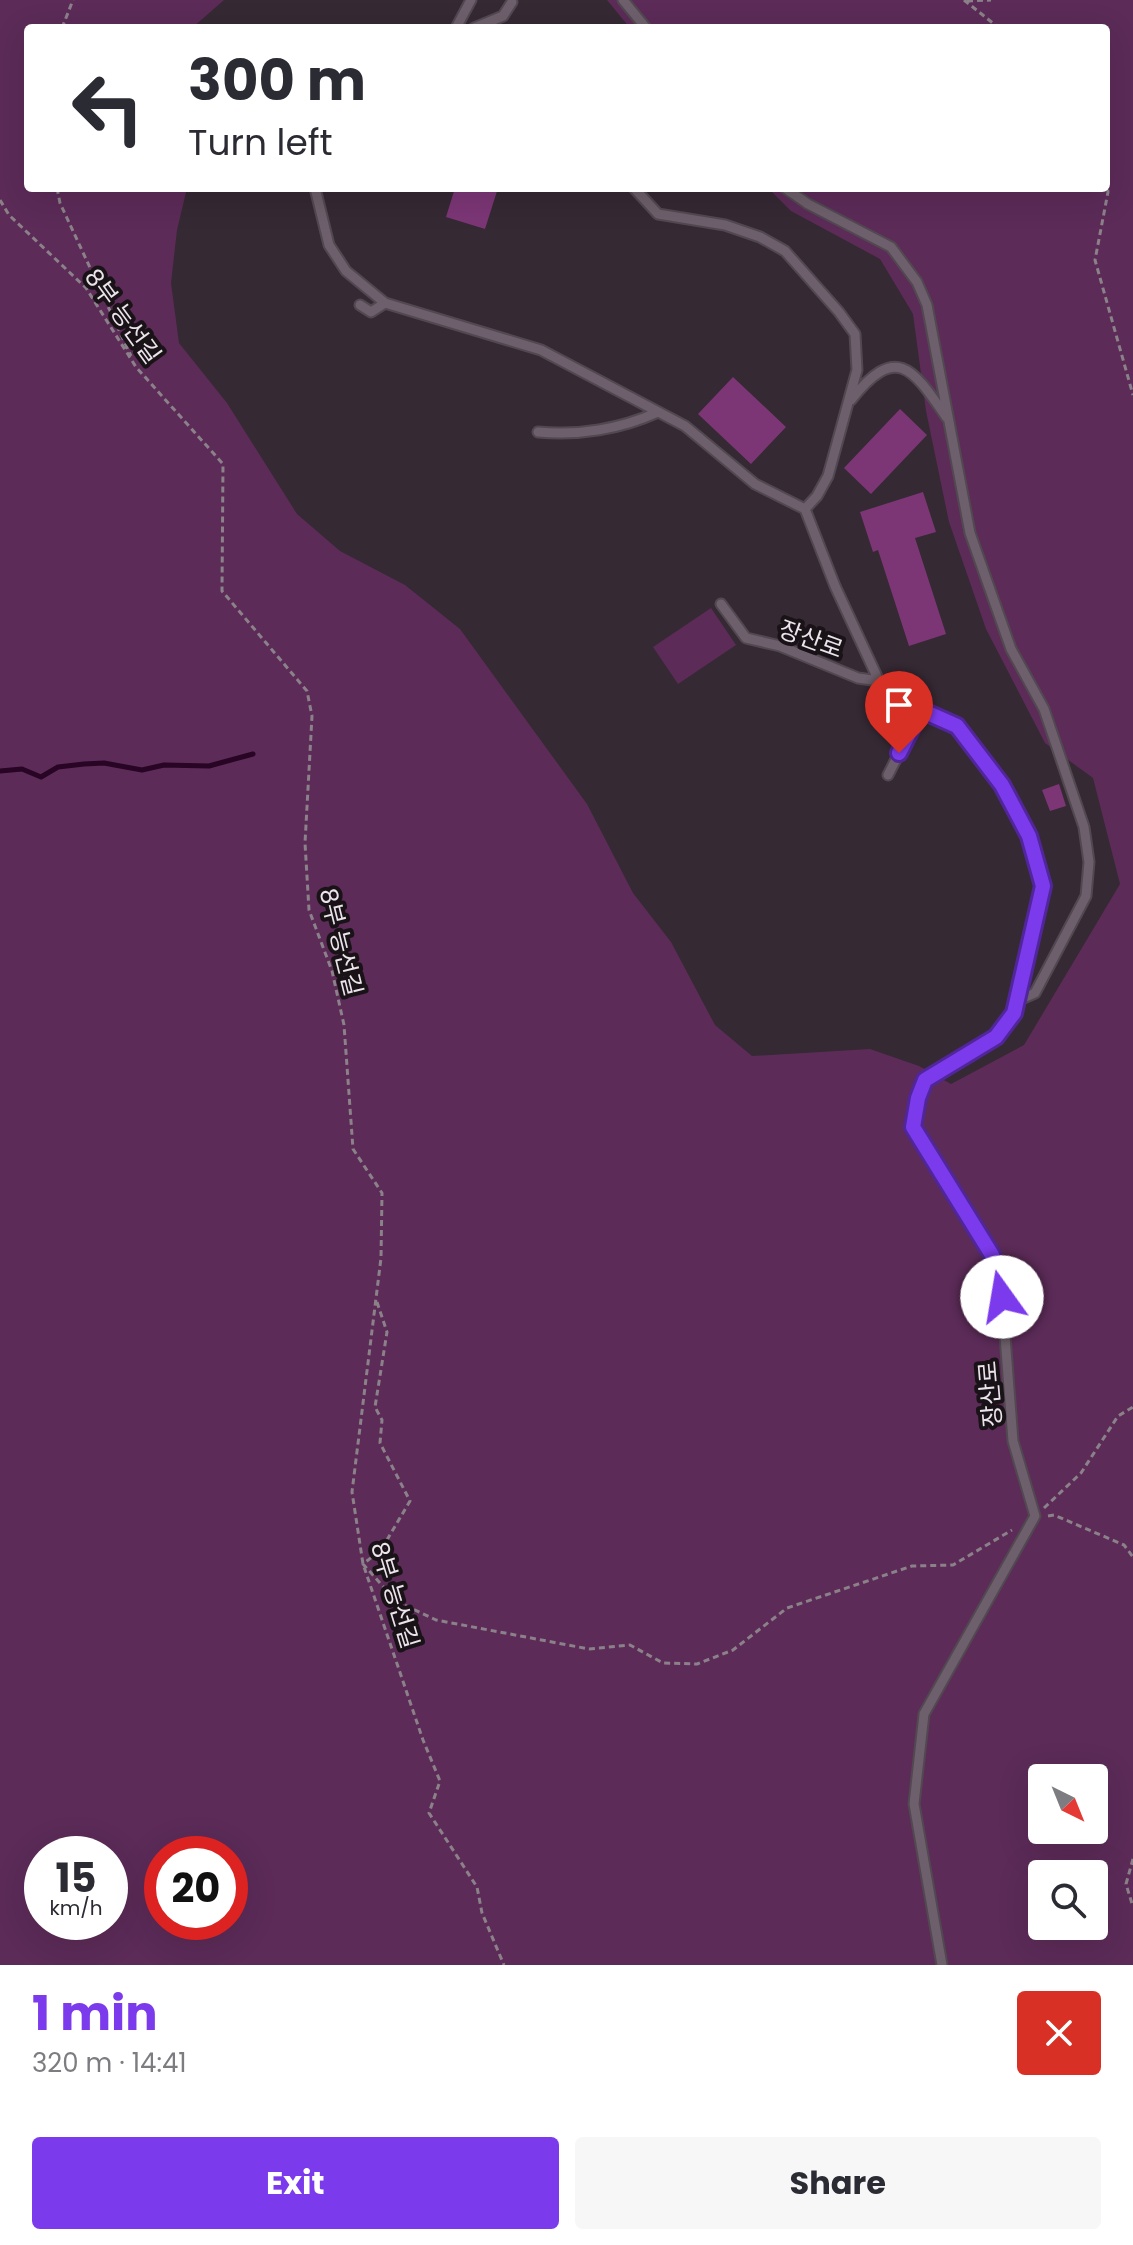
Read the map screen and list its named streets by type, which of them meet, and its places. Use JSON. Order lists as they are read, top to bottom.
{
  "streets": {
    "lane": ["장산로"],
    "path": ["8부 능선길"]
  },
  "north": "bottom right",
  "page": {
    "turn": ["300 m", "Turn left"],
    "speed": "15 km/h",
    "limit": "20",
    "heading": ["1 min", "320 m · 14:41"],
    "buttons": ["Exit", "Share"]
  }
}
